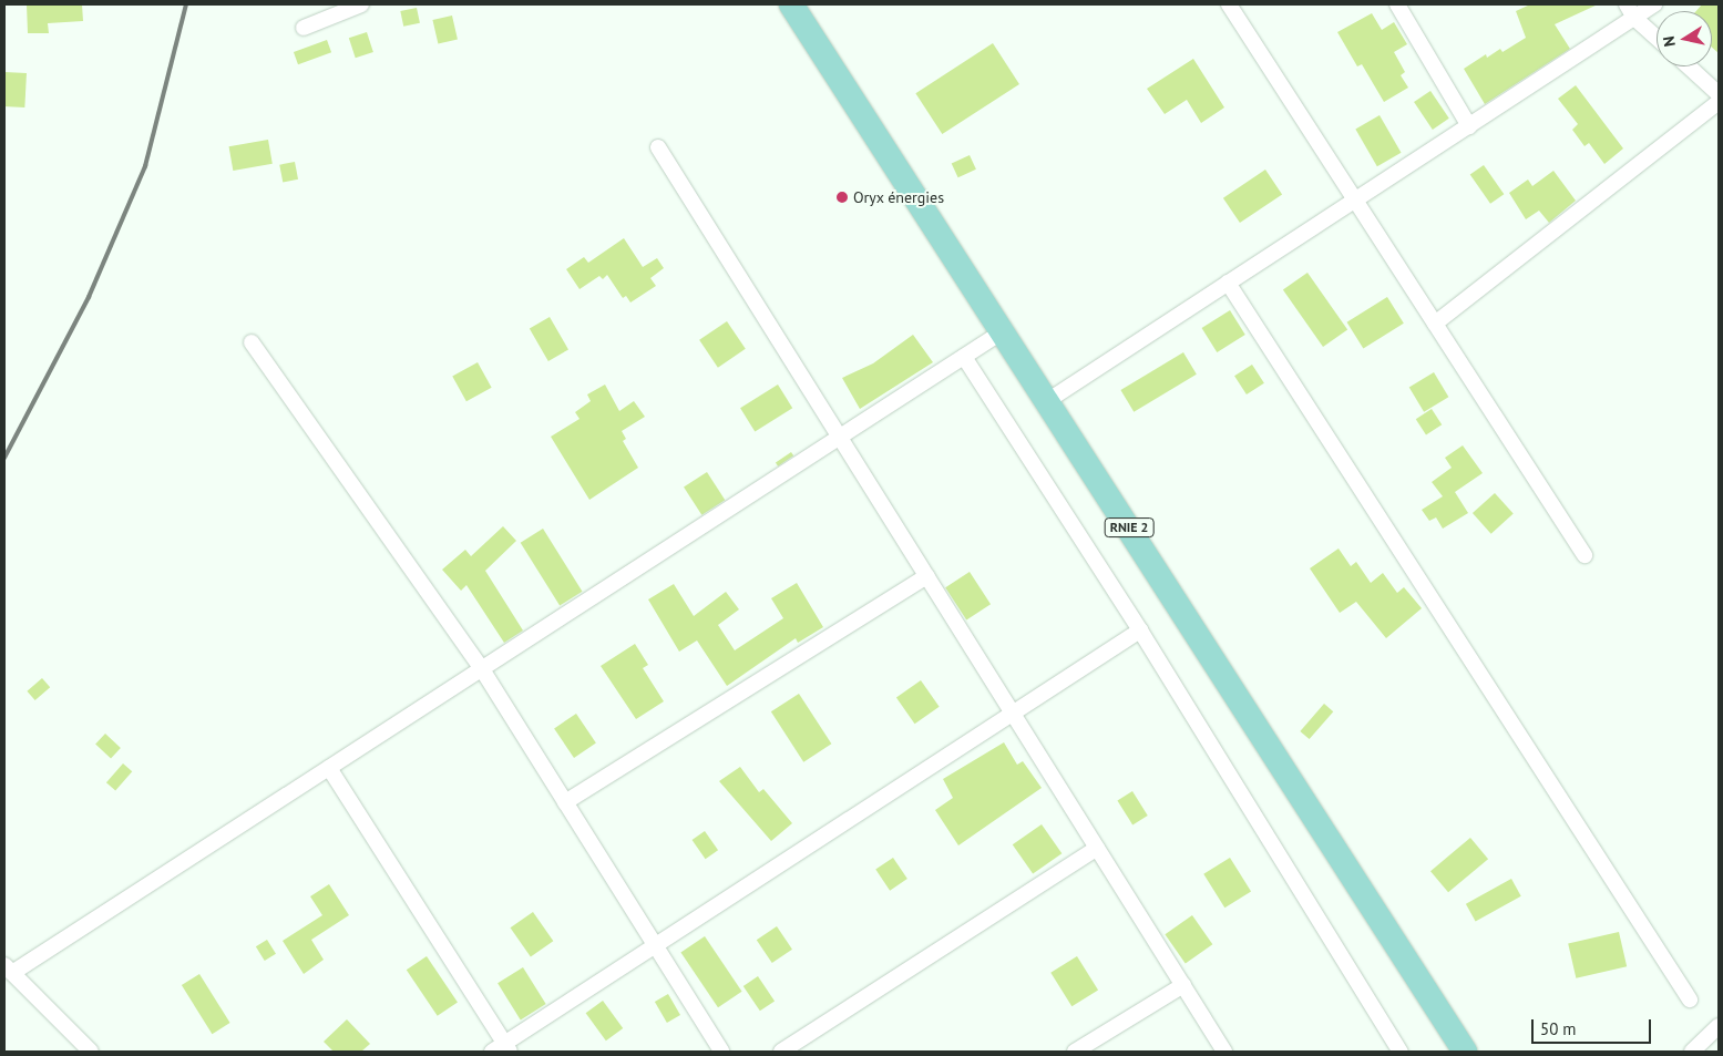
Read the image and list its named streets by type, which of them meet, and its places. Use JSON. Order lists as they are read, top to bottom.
{
  "streets": {
    "main road": ["RNIE 2"]
  },
  "places": ["Oryx énergies"],
  "scale_bar": "50 m",
  "north": "left"
}
